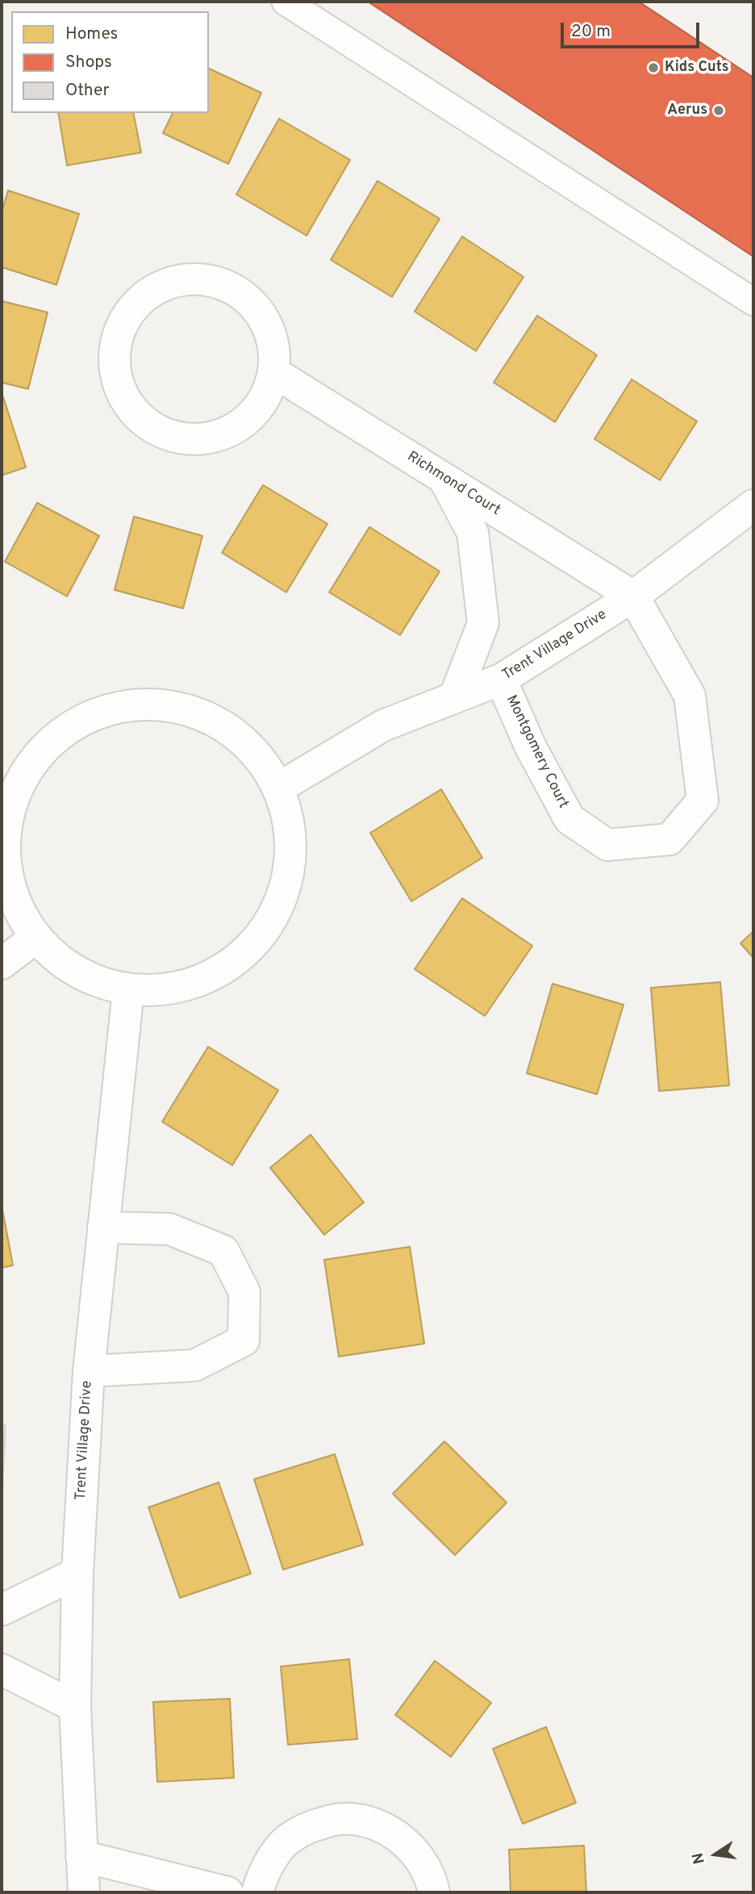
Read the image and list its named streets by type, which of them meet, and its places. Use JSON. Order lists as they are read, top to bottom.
{
  "streets": {
    "street": ["Richmond Court", "Trent Village Drive", "Montgomery Court"]
  },
  "crossings": [
    ["Richmond Court", "Trent Village Drive"],
    ["Richmond Court", "Montgomery Court"],
    ["Trent Village Drive", "Montgomery Court"]
  ],
  "places": ["Kids Cuts", "Aerus"],
  "legend": ["Homes", "Shops", "Other"],
  "scale_bar": "20 m",
  "north": "left"
}
